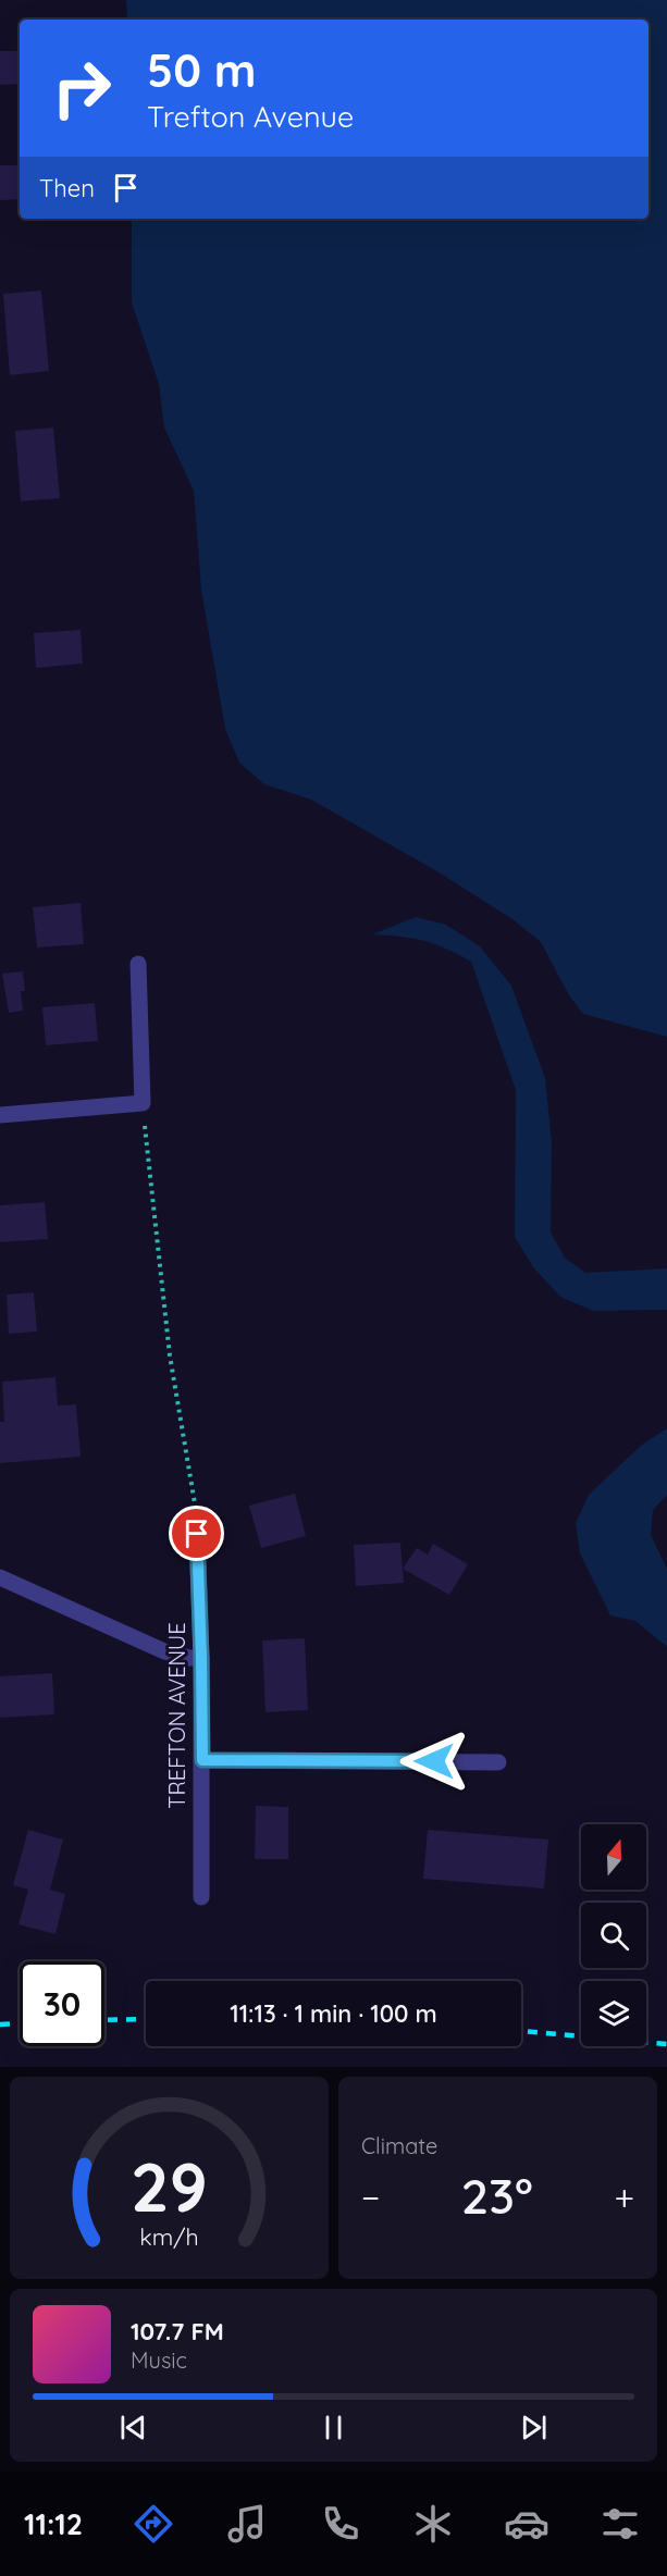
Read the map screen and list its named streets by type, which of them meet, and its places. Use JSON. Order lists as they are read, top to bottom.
{
  "streets": {
    "street": ["TREFTON AVENUE"]
  },
  "north": "top",
  "page": {
    "turn": ["50 m", "Trefton Avenue"],
    "then": "Then",
    "limit": "30",
    "trip": "11:13 · 1 min · 100 m",
    "tile": "Climate",
    "heat": ["−", "23°", "+"],
    "song": ["107.7 FM", "Music"],
    "tabs": "11:12",
    "gauge": ["29", "km/h"]
  }
}
